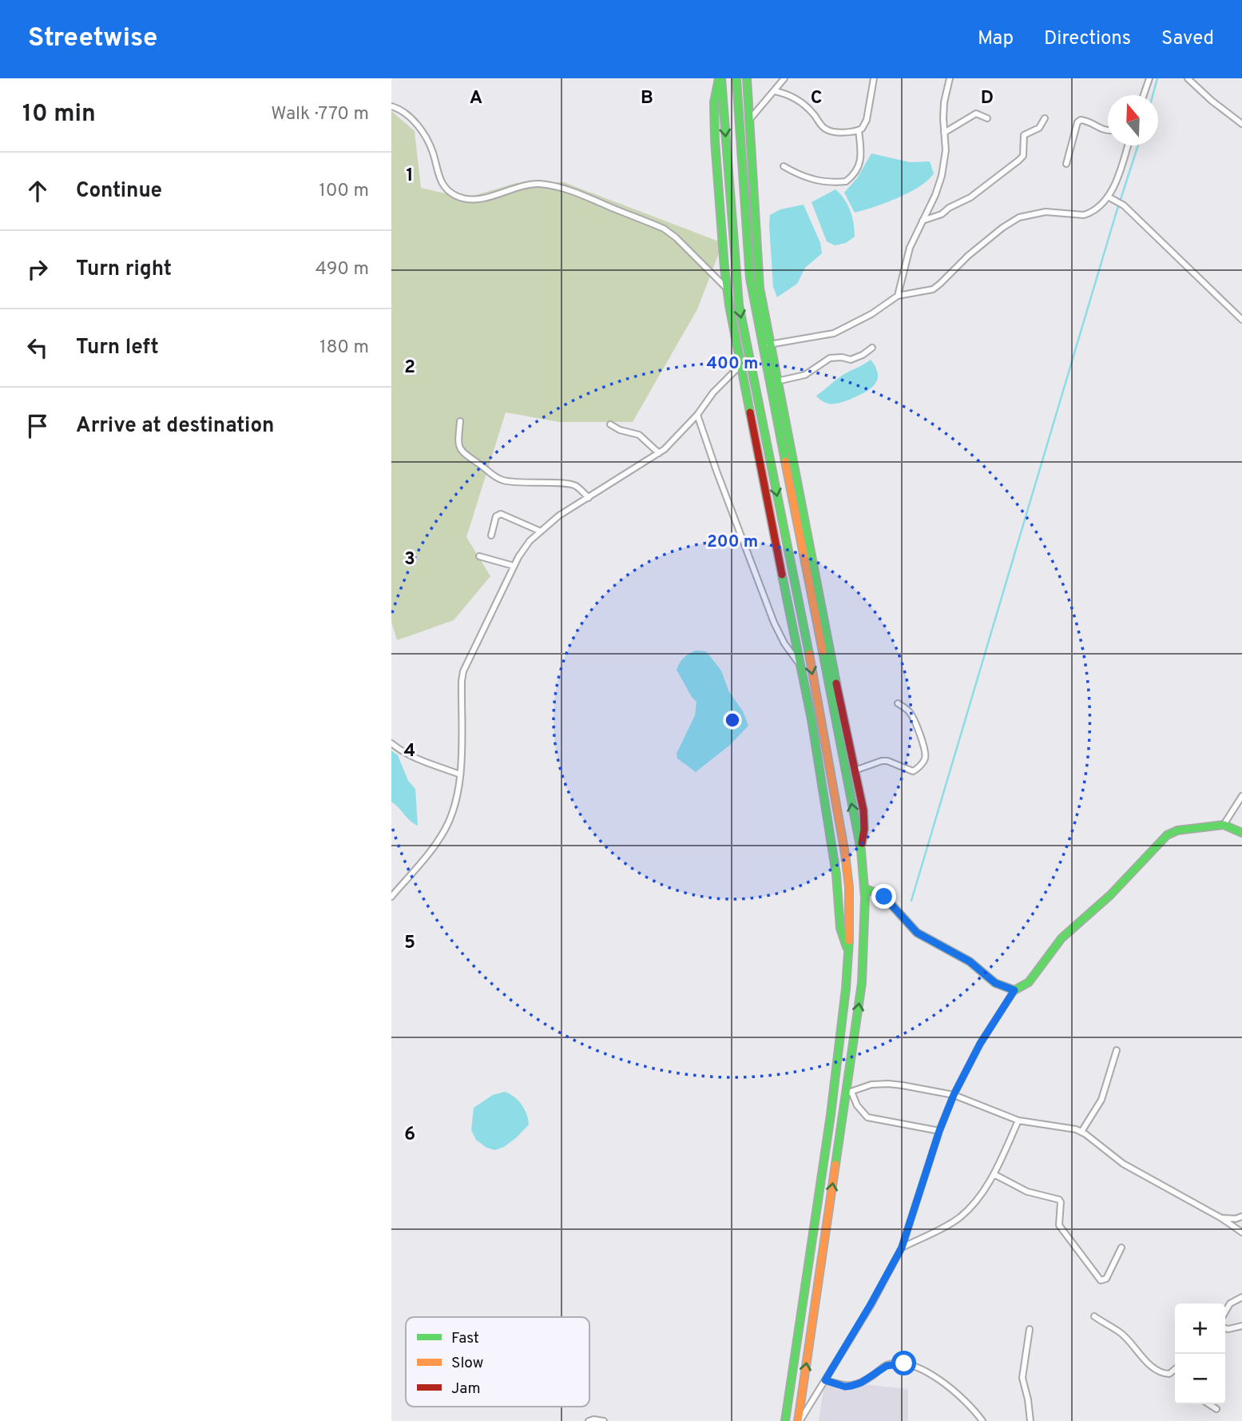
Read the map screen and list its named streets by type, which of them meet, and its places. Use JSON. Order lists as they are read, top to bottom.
{
  "legend": ["Fast", "Slow", "Jam"],
  "north": "top",
  "page": {
    "header": "Streetwise",
    "nav": ["Map", "Directions", "Saved"],
    "heading": ["10 min", "Walk · 770 m"],
    "list": [
      ["Continue", "100 m"],
      ["Turn right", "490 m"],
      ["Turn left", "180 m"],
      "Arrive at destination"
    ],
    "map_buttons": ["+", "−"]
  },
  "grid": {
    "columns": [
      "A",
      "B",
      "C",
      "D"
    ],
    "rows": [
      "1",
      "2",
      "3",
      "4",
      "5",
      "6"
    ]
  },
  "rings": ["400 m", "200 m"]
}
